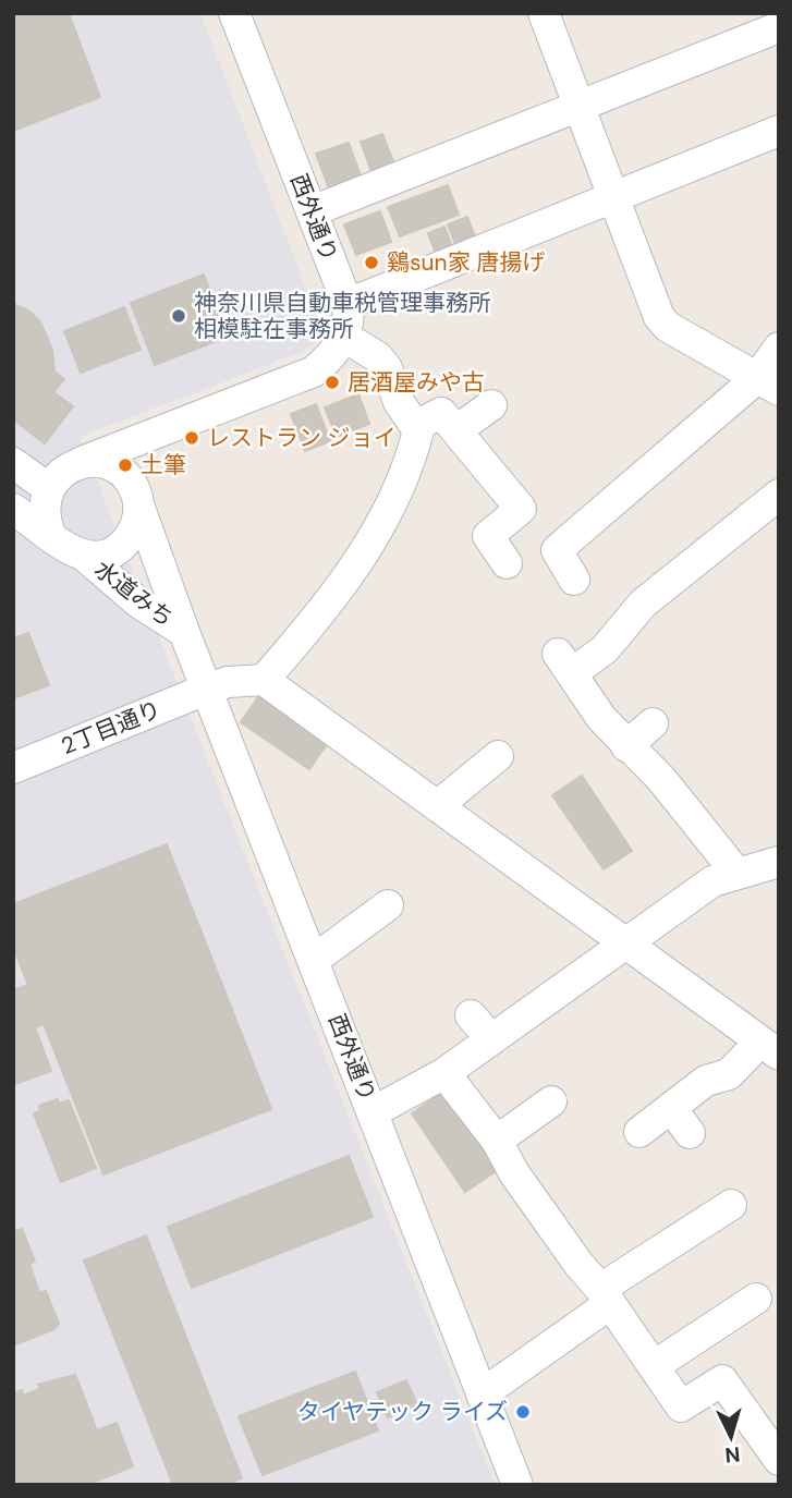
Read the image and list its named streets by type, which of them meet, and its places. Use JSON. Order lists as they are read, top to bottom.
{
  "streets": {
    "street": ["西外通り", "水道みち", "2丁目通り"]
  },
  "crossings": [
    ["西外通り", "水道みち"],
    ["西外通り", "2丁目通り"]
  ],
  "places": [
    "鷄sun家 唐揚げ",
    "神奈川県自動車税管理事務所 相模駐在事務所",
    "居酒屋みや古",
    "レストラン ジョイ",
    "土筆",
    "タイヤテック ライズ"
  ],
  "north": "bottom"
}
